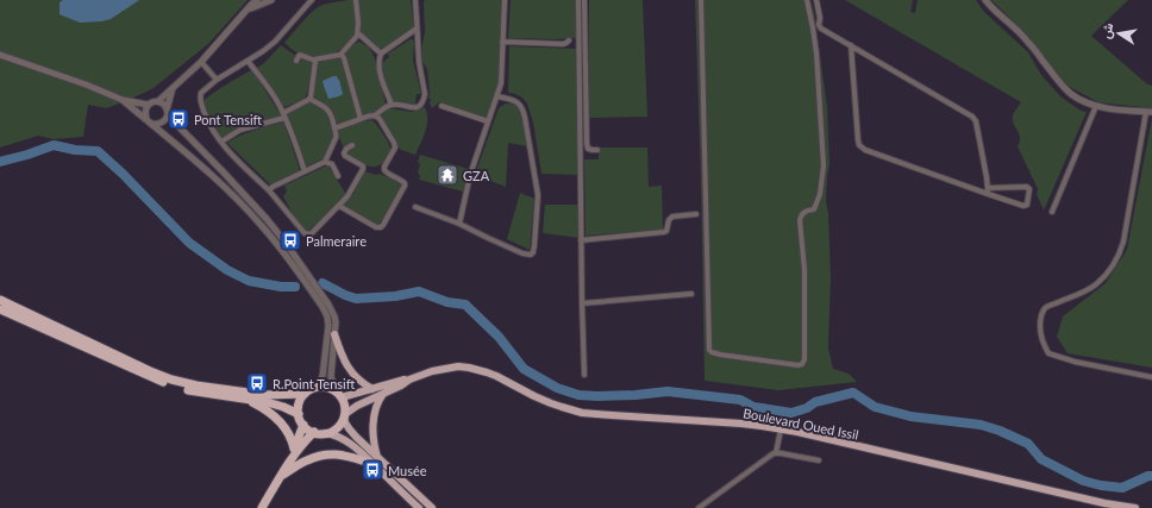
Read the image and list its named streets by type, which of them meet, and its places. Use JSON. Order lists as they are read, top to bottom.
{
  "streets": {
    "main road": ["Boulevard Oued Issil"]
  },
  "places": {
    "bus stop": [
      "Pont Tensift",
      "Palmeraire",
      "R.Point Tensift",
      "Musée"
    ],
    "temple": ["GZA"]
  },
  "north": "left"
}
